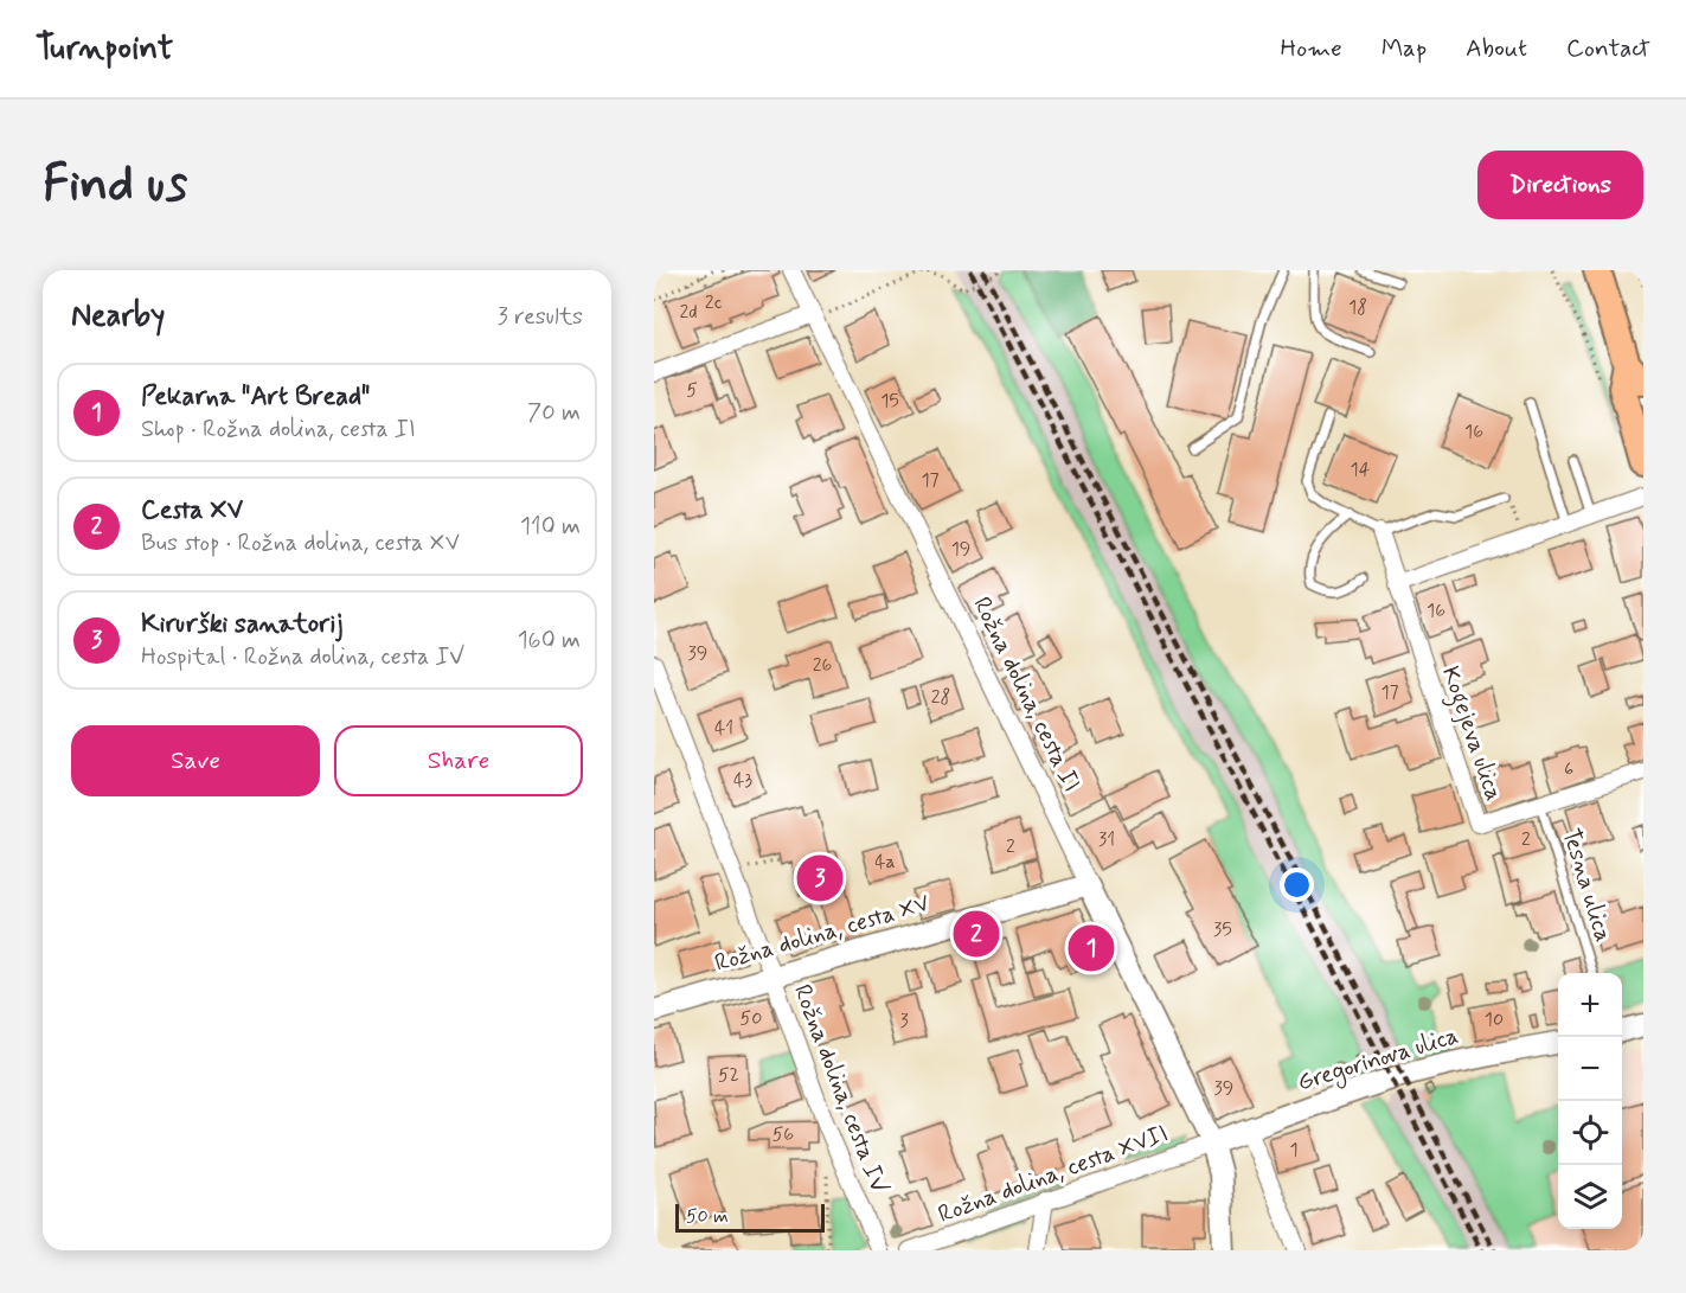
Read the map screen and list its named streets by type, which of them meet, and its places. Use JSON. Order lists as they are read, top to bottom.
{
  "streets": {
    "street": [
      "Rožna dolina, cesta II",
      "Kogejeva ulica",
      "Rožna dolina, cesta XV",
      "Gregorinova ulica",
      "Rožna dolina, cesta IV",
      "Rožna dolina, cesta XVII"
    ],
    "lane": ["Tesna ulica"]
  },
  "crossings": [
    ["Rožna dolina, cesta II", "Rožna dolina, cesta XV"],
    ["Rožna dolina, cesta II", "Gregorinova ulica"],
    ["Rožna dolina, cesta II", "Rožna dolina, cesta XVII"],
    ["Kogejeva ulica", "Tesna ulica"],
    ["Rožna dolina, cesta XV", "Rožna dolina, cesta IV"],
    ["Gregorinova ulica", "Rožna dolina, cesta XVII"]
  ],
  "house_numbers": [
    "2c",
    "18",
    "2d",
    "5",
    "15",
    "16",
    "14",
    "17",
    "19",
    "16",
    "39",
    "26",
    "17",
    "28",
    "41",
    "6",
    "43",
    "31",
    "2",
    "2",
    "4a",
    "35",
    "50",
    "10",
    "3",
    "52",
    "39",
    "56",
    "1"
  ],
  "scale_bar": "50 m",
  "page": {
    "header": "Turnpoint",
    "nav": [
      "Home",
      "Map",
      "About",
      "Contact"
    ],
    "buttons": [
      "Directions",
      ["Save", "Share"]
    ],
    "title": "Find us",
    "heading": ["Nearby", "3 results"],
    "list": [
      {
        "mark": "1",
        "name": "Pekarna \"Art Bread\"",
        "note": "Shop · Rožna dolina, cesta II",
        "value": "70 m"
      },
      {
        "mark": "2",
        "name": "Cesta XV",
        "note": "Bus stop · Rožna dolina, cesta XV",
        "value": "110 m"
      },
      {
        "mark": "3",
        "name": "Kirurški sanatorij",
        "note": "Hospital · Rožna dolina, cesta IV",
        "value": "160 m"
      }
    ],
    "pins": ["3", "2", "1"],
    "map_buttons": ["+", "−"],
    "scale": "50 m"
  }
}
